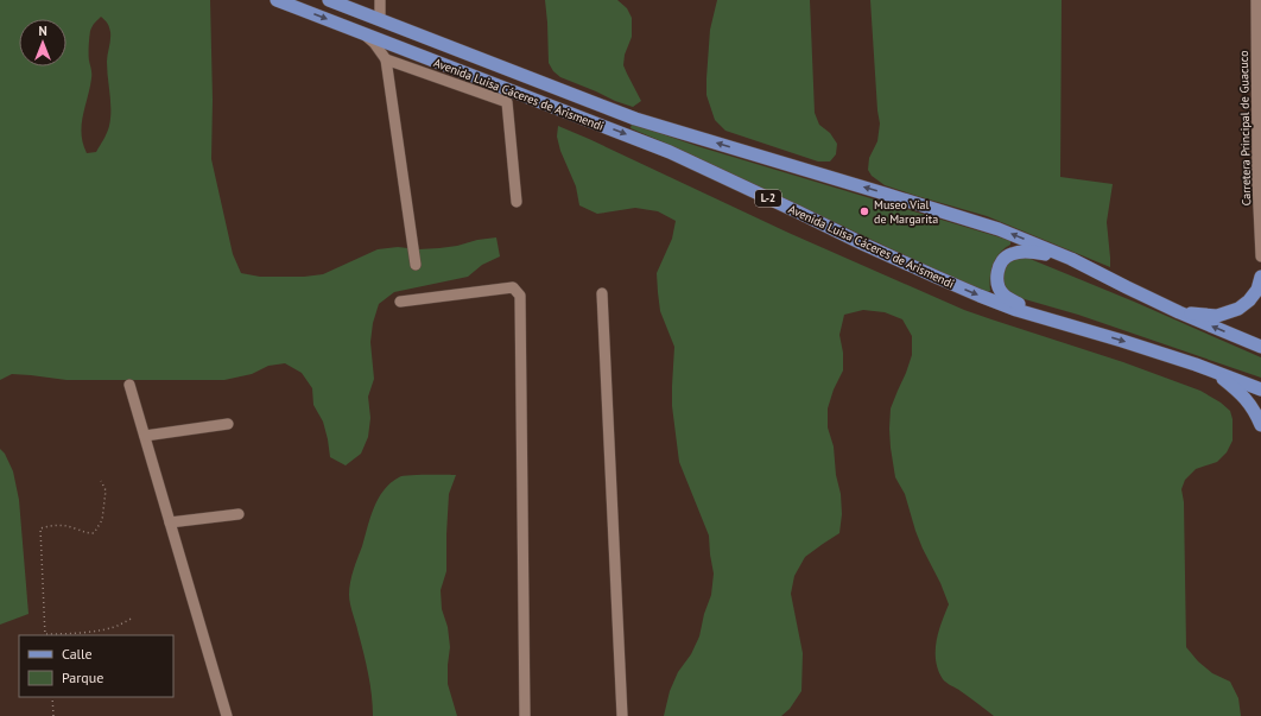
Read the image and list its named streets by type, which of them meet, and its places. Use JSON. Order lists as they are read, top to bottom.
{
  "streets": {
    "main road": ["Avenida Luisa Cáceres de Arismendi", "L-2"],
    "street": ["Carretera Principal de Guacuco"]
  },
  "places": ["Museo Vial de Margarita"],
  "legend": ["Calle", "Parque"],
  "north": "top"
}
